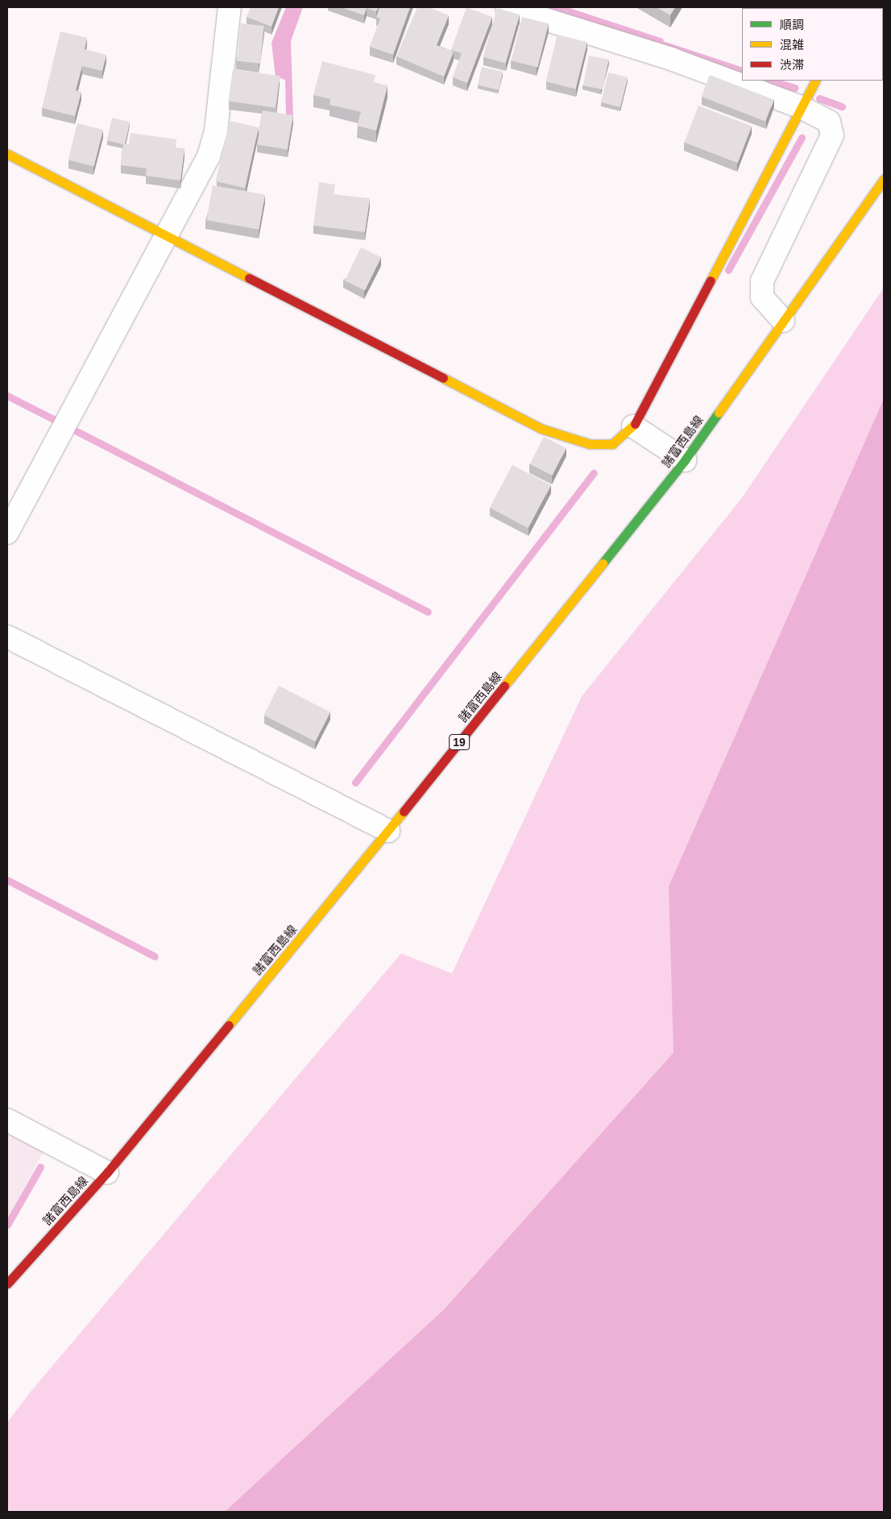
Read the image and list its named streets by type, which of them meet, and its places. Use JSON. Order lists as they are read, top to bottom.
{
  "streets": {
    "main road": ["諸富西島線", "19"]
  },
  "legend": ["順調", "混雑", "渋滞"]
}
